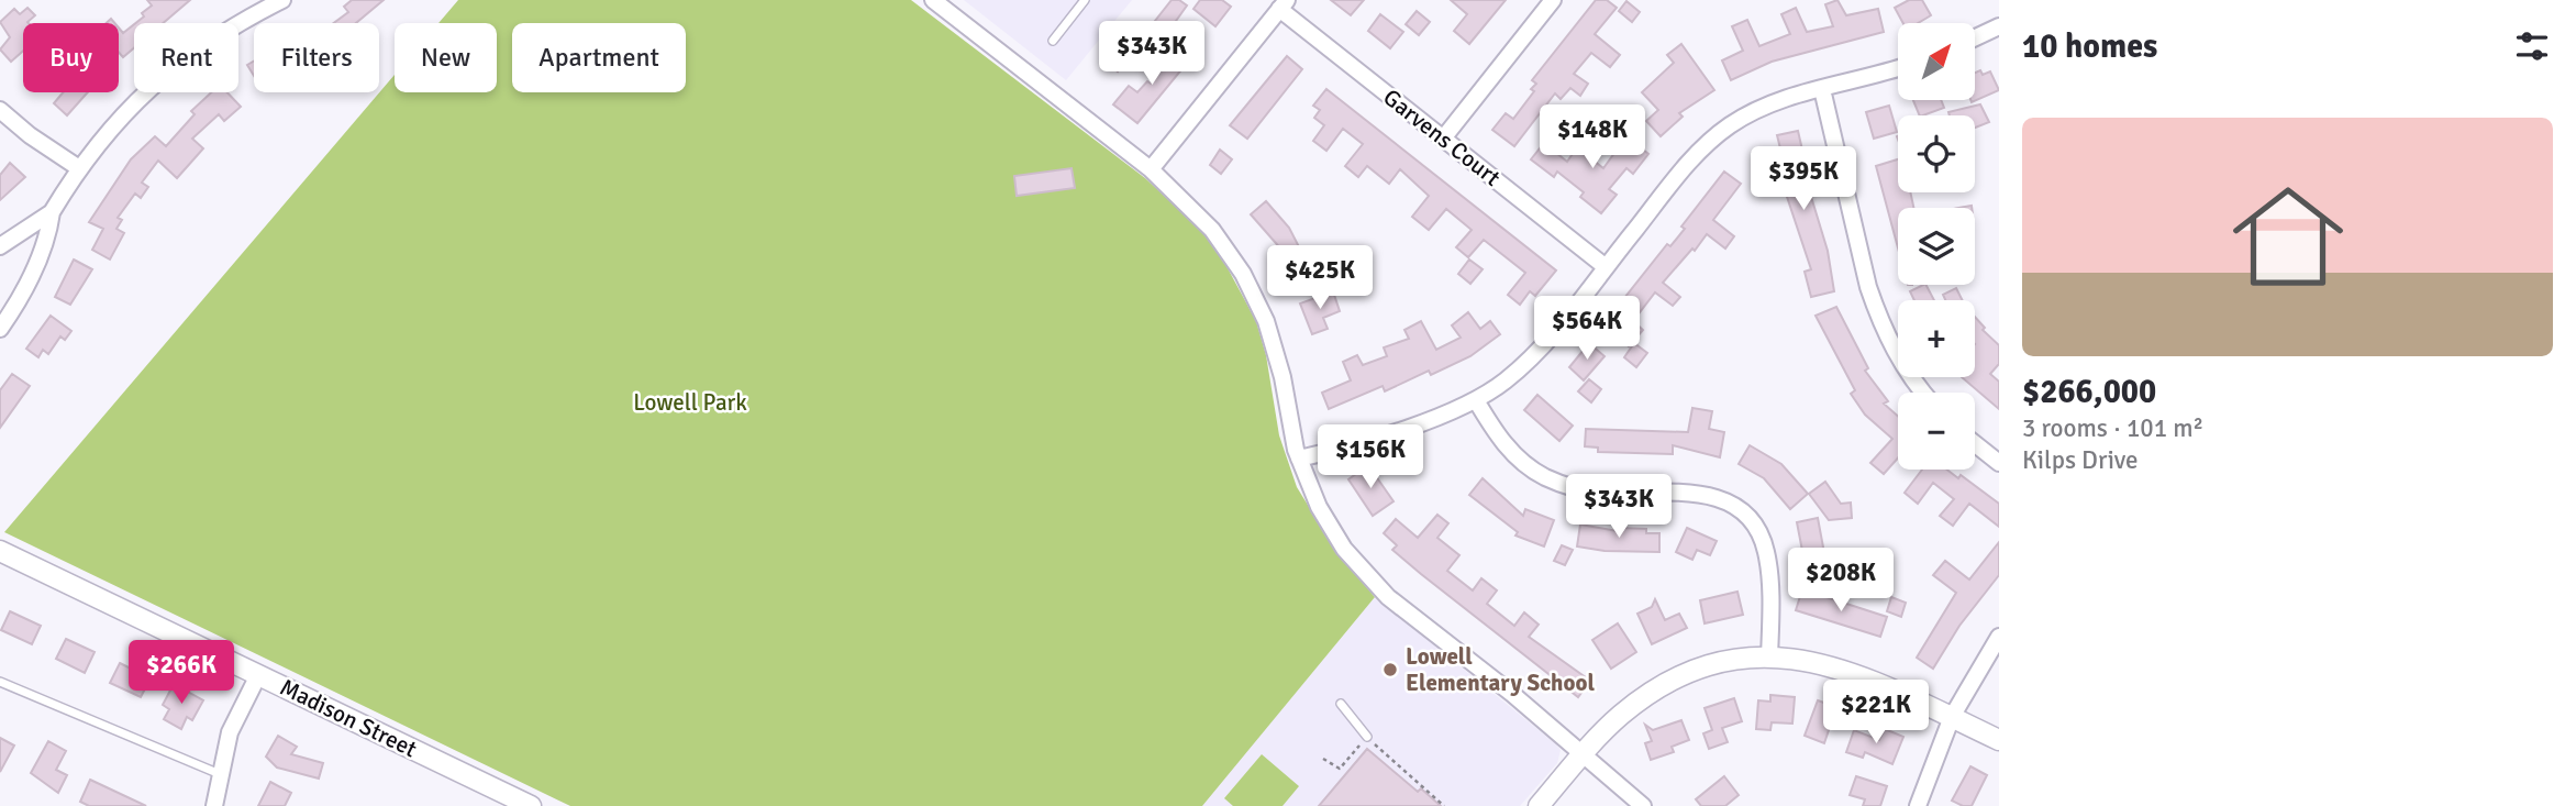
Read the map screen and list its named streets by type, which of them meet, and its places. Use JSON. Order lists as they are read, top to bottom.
{
  "streets": {
    "street": ["Garvens Court", "Madison Street"]
  },
  "parks": ["Lowell Park"],
  "places": ["Lowell Elementary School"],
  "north": "top right",
  "page": {
    "heading": "10 homes",
    "price": [
      "$343K",
      "$148K",
      "$395K",
      "$425K",
      "$564K",
      "$156K",
      "$343K",
      "$208K",
      "$266K",
      "$221K"
    ],
    "map_buttons": ["+", "−"],
    "chip": [
      "Buy",
      "Rent",
      "Filters",
      "New",
      "Apartment"
    ],
    "list": [
      {
        "name": "$266,000",
        "note": "3 rooms · 101 m² · Kilps Drive"
      }
    ]
  }
}
